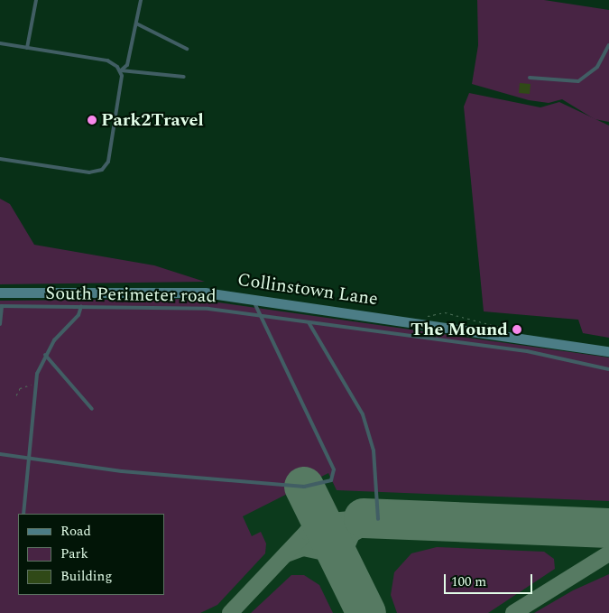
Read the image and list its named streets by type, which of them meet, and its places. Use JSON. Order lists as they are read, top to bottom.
{
  "streets": {
    "street": ["Collinstown Lane"],
    "lane": ["South Perimeter road"]
  },
  "places": ["Park2Travel", "The Mound"],
  "legend": ["Road", "Park", "Building"],
  "scale_bar": "100 m"
}
